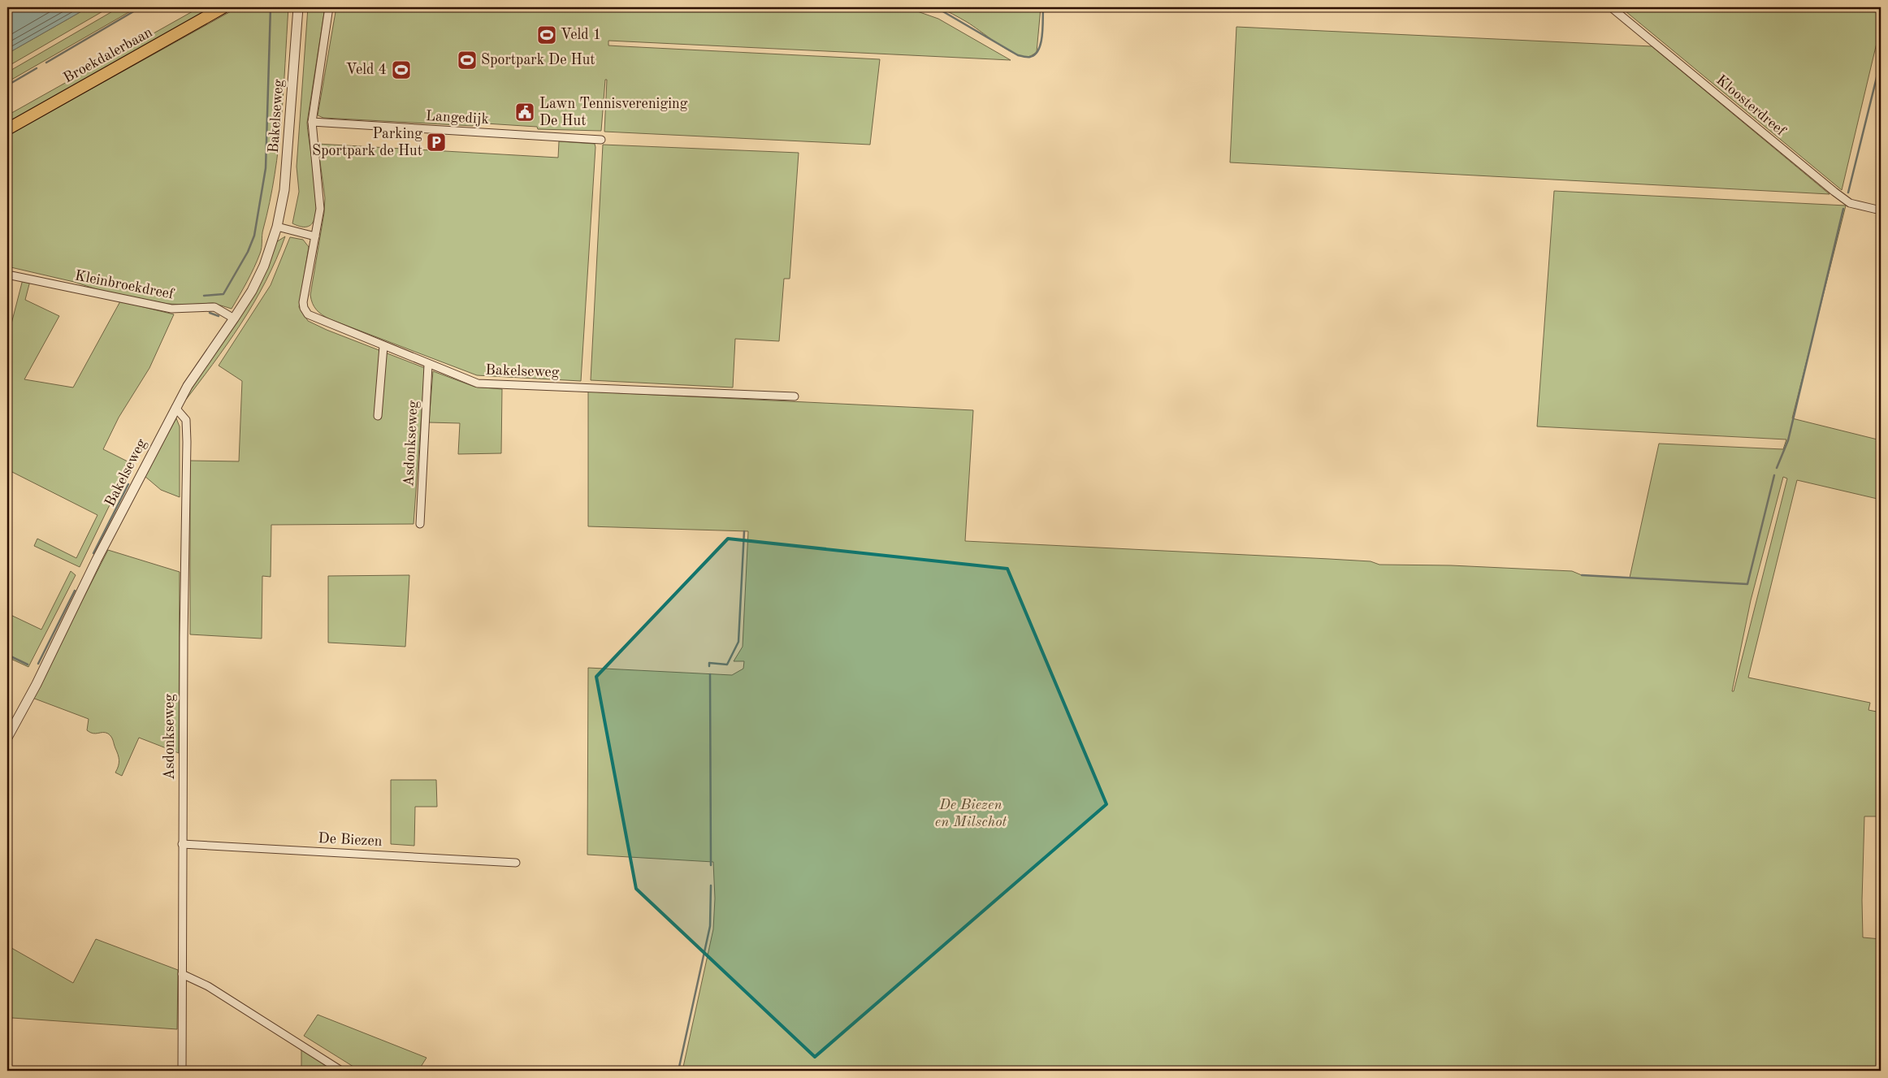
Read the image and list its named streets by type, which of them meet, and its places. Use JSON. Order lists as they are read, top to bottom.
{
  "streets": {
    "main road": ["Broekdalerbaan"],
    "street": [
      "Kloosterdreef",
      "Bakelseweg",
      "Langedijk",
      "Kleinbroekdreef",
      "Asdonkseweg",
      "De Biezen"
    ]
  },
  "crossings": [
    ["Bakelseweg", "Langedijk"],
    ["Bakelseweg", "Kleinbroekdreef"],
    ["Bakelseweg", "Asdonkseweg"],
    ["Asdonkseweg", "De Biezen"]
  ],
  "parks": ["De Biezen en Milschot"],
  "places": {
    "sports": ["Veld 1", "Sportpark De Hut", "Veld 4"],
    "public building": ["Lawn Tennisvereniging De Hut"],
    "parking": ["Parking Sportpark de Hut"]
  }
}
